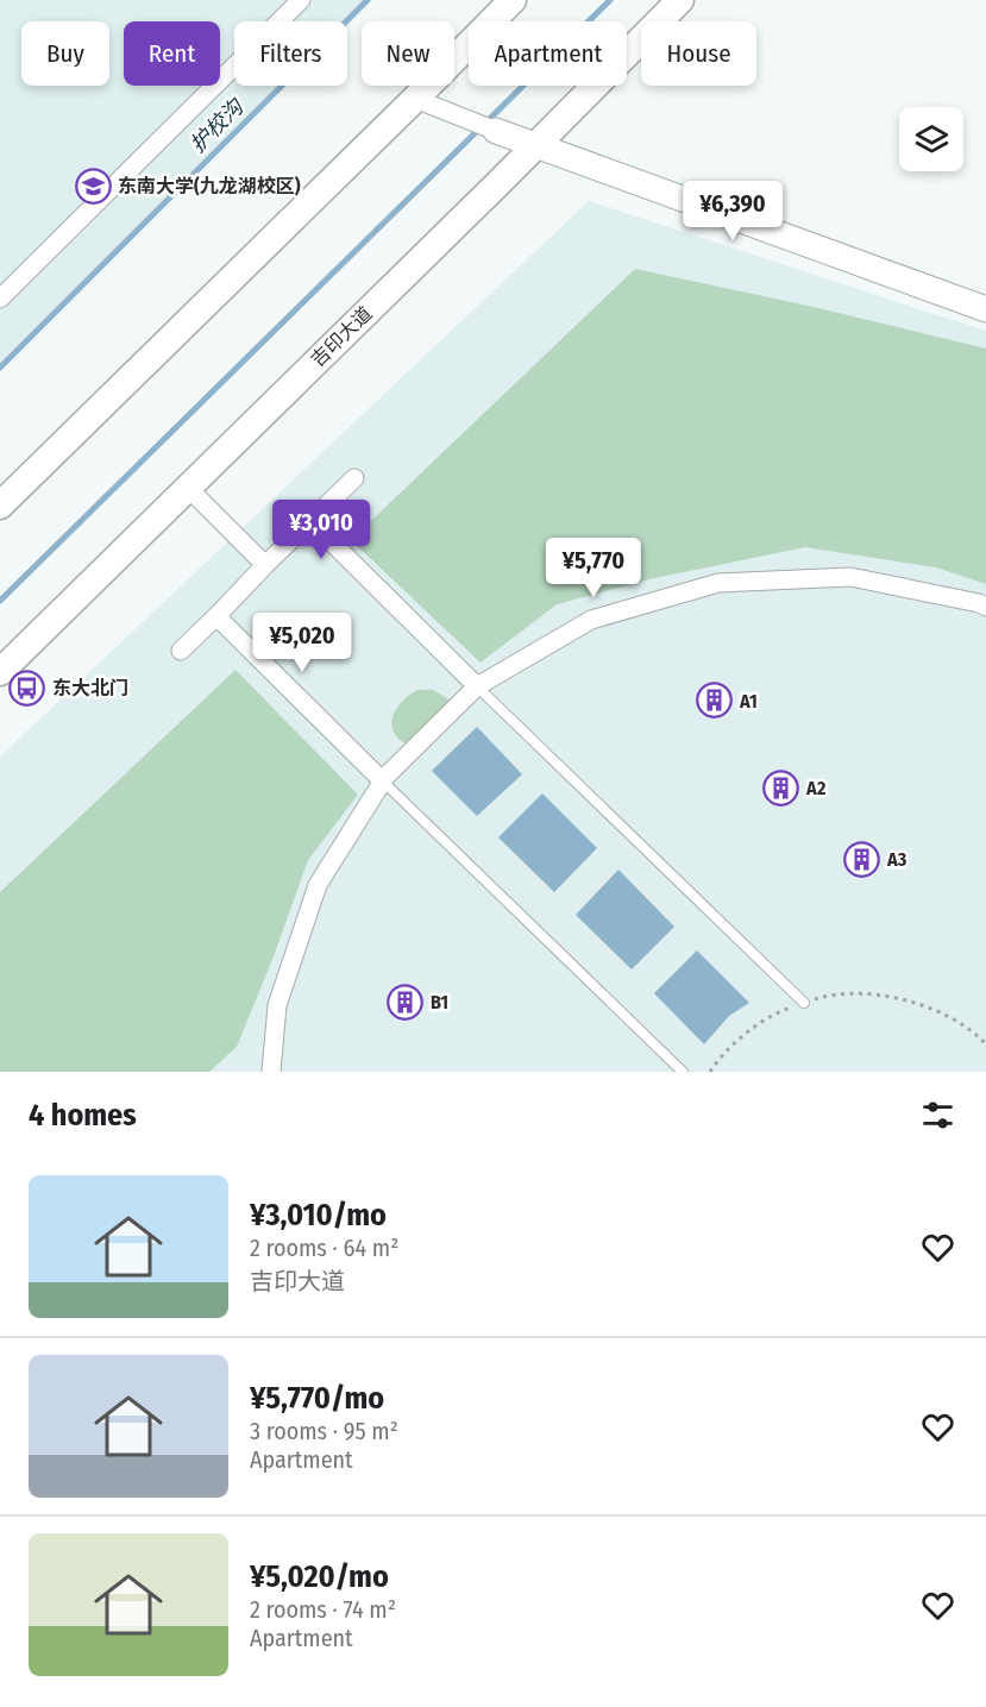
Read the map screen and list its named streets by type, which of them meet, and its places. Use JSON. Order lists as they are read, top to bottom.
{
  "streets": {
    "main road": ["吉印大道"]
  },
  "water": ["护校沟"],
  "places": {
    "school or university": ["东南大学(九龙湖校区)"],
    "bus stop": ["东大北门"],
    "building": [
      "A1",
      "A2",
      "A3",
      "B1"
    ]
  },
  "page": {
    "chip": [
      "Buy",
      "Rent",
      "Filters",
      "New",
      "Apartment",
      "House"
    ],
    "price": [
      "¥6,390",
      "¥3,010",
      "¥5,770",
      "¥5,020"
    ],
    "heading": "4 homes",
    "list": [
      {
        "name": "¥3,010/mo",
        "note": "2 rooms · 64 m² · 吉印大道"
      },
      {
        "name": "¥5,770/mo",
        "note": "3 rooms · 95 m² · Apartment"
      },
      {
        "name": "¥5,020/mo",
        "note": "2 rooms · 74 m² · Apartment"
      }
    ]
  }
}
